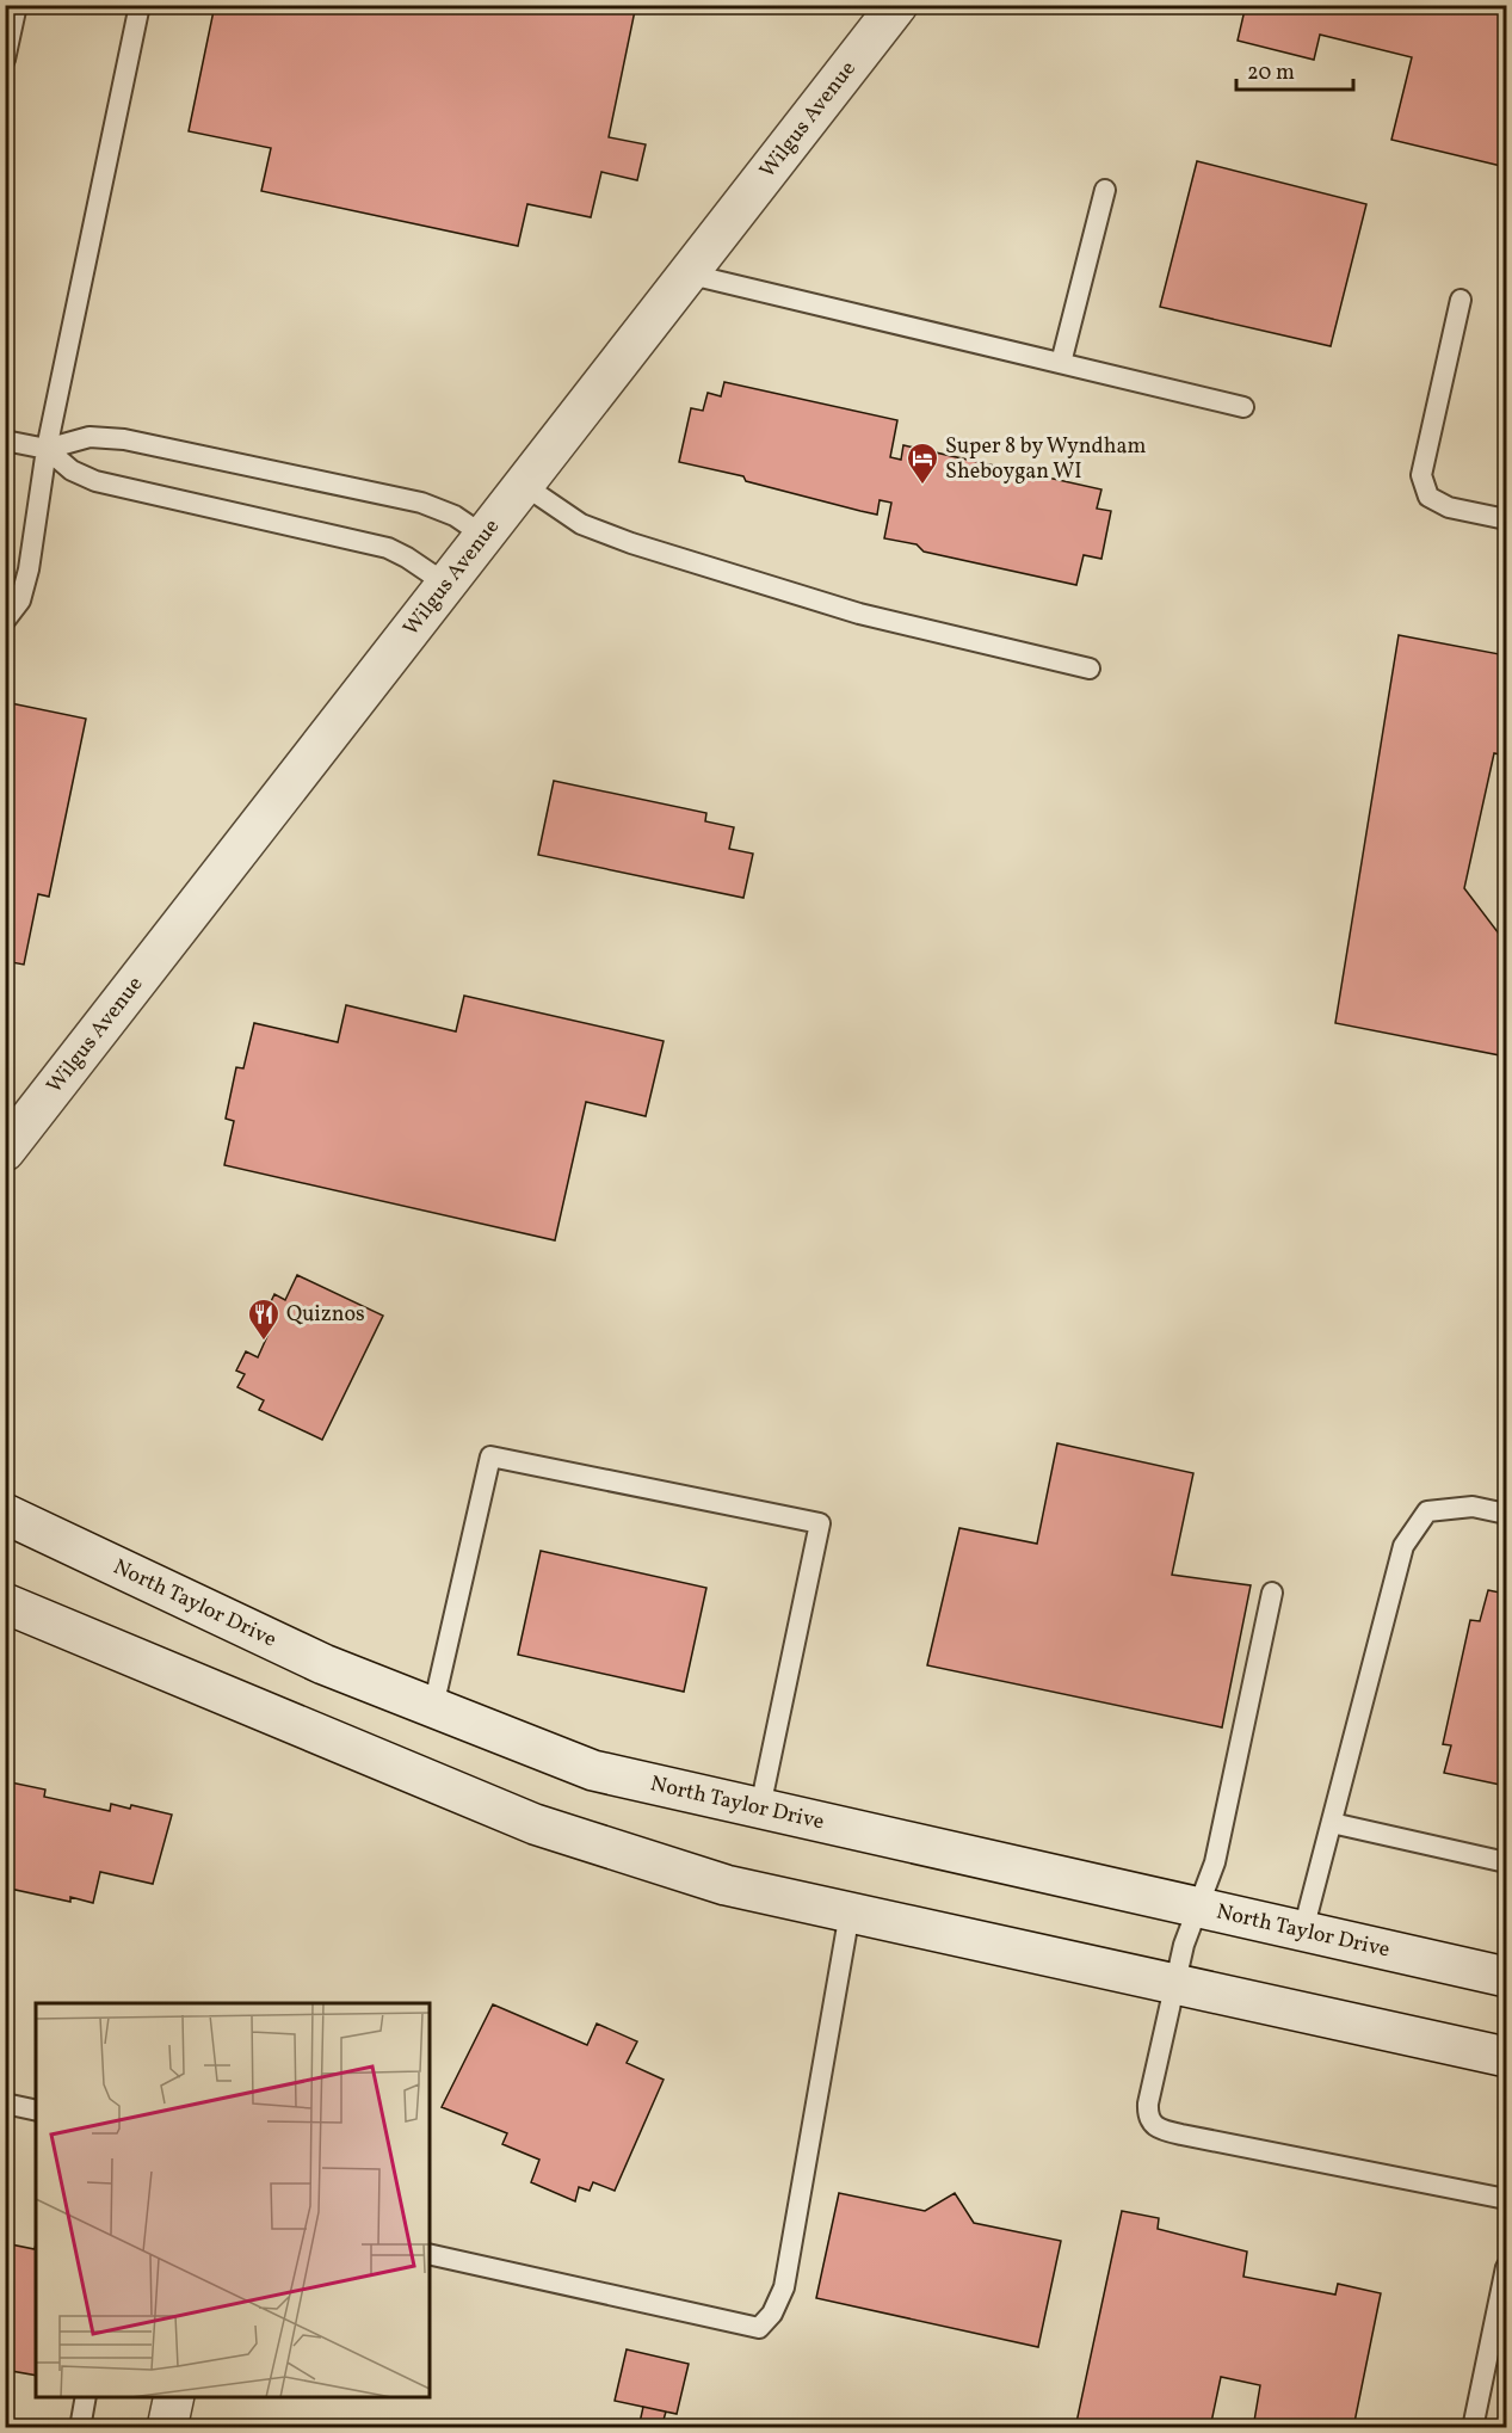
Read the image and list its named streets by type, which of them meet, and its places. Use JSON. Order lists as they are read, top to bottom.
{
  "streets": {
    "main road": ["Wilgus Avenue", "North Taylor Drive"]
  },
  "places": {
    "hotel": ["Super 8 by Wyndham Sheboygan WI"],
    "restaurant": ["Quiznos"]
  },
  "scale_bar": "20 m"
}
